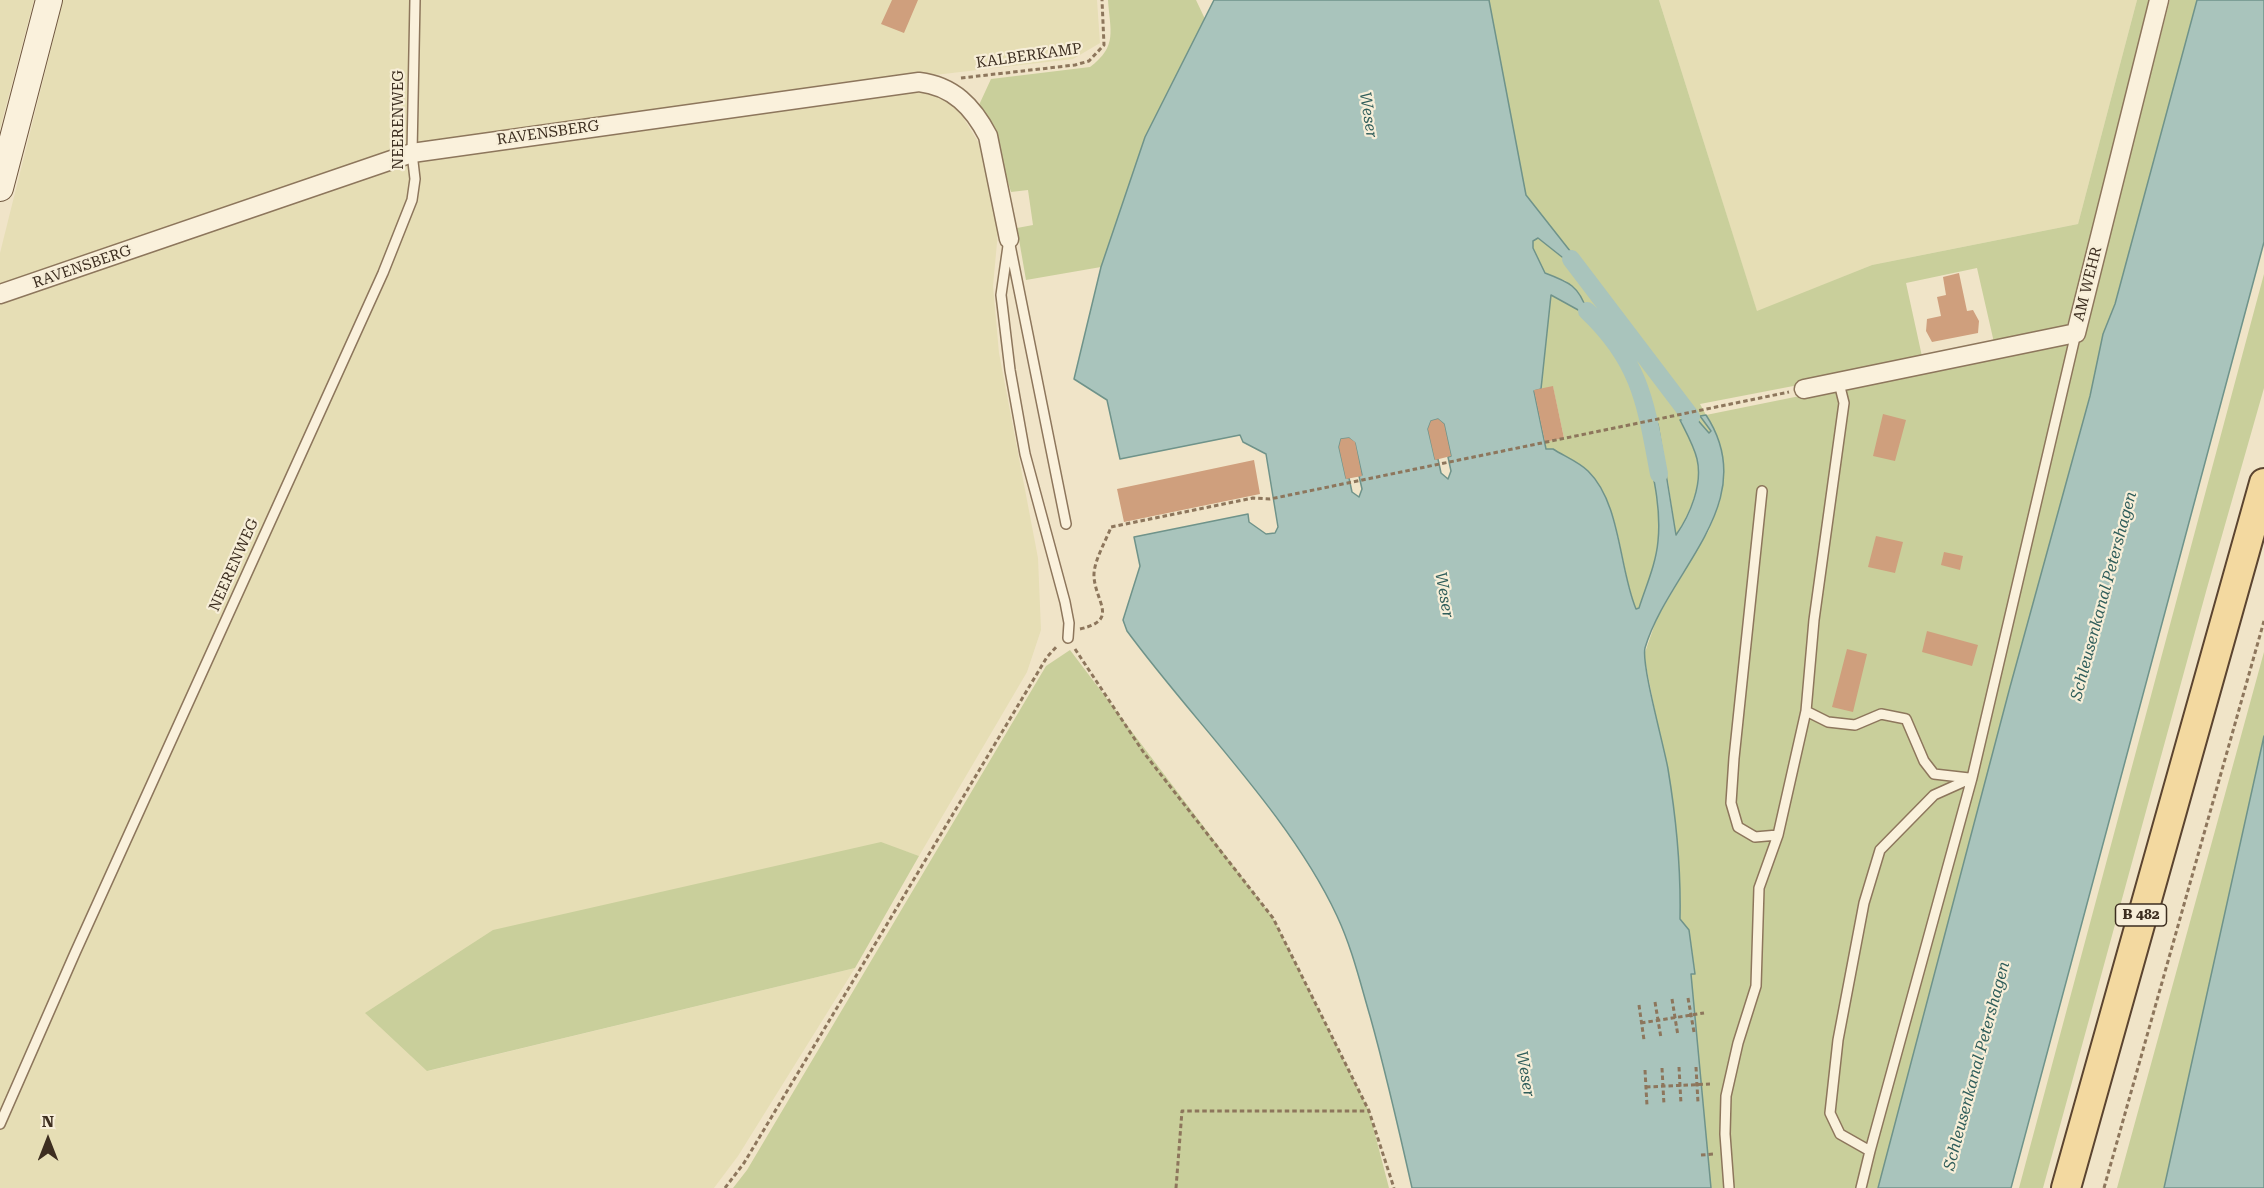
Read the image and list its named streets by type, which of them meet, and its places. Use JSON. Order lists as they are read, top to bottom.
{
  "streets": {
    "main road": ["B 482"],
    "street": ["RAVENSBERG", "AM WEHR"],
    "lane": ["NEERENWEG"],
    "path": ["KALBERKAMP"]
  },
  "crossings": [
    ["KALBERKAMP", "RAVENSBERG"],
    ["NEERENWEG", "RAVENSBERG"]
  ],
  "water": ["Weser", "Schleusenkanal Petershagen"],
  "north": "top"
}
